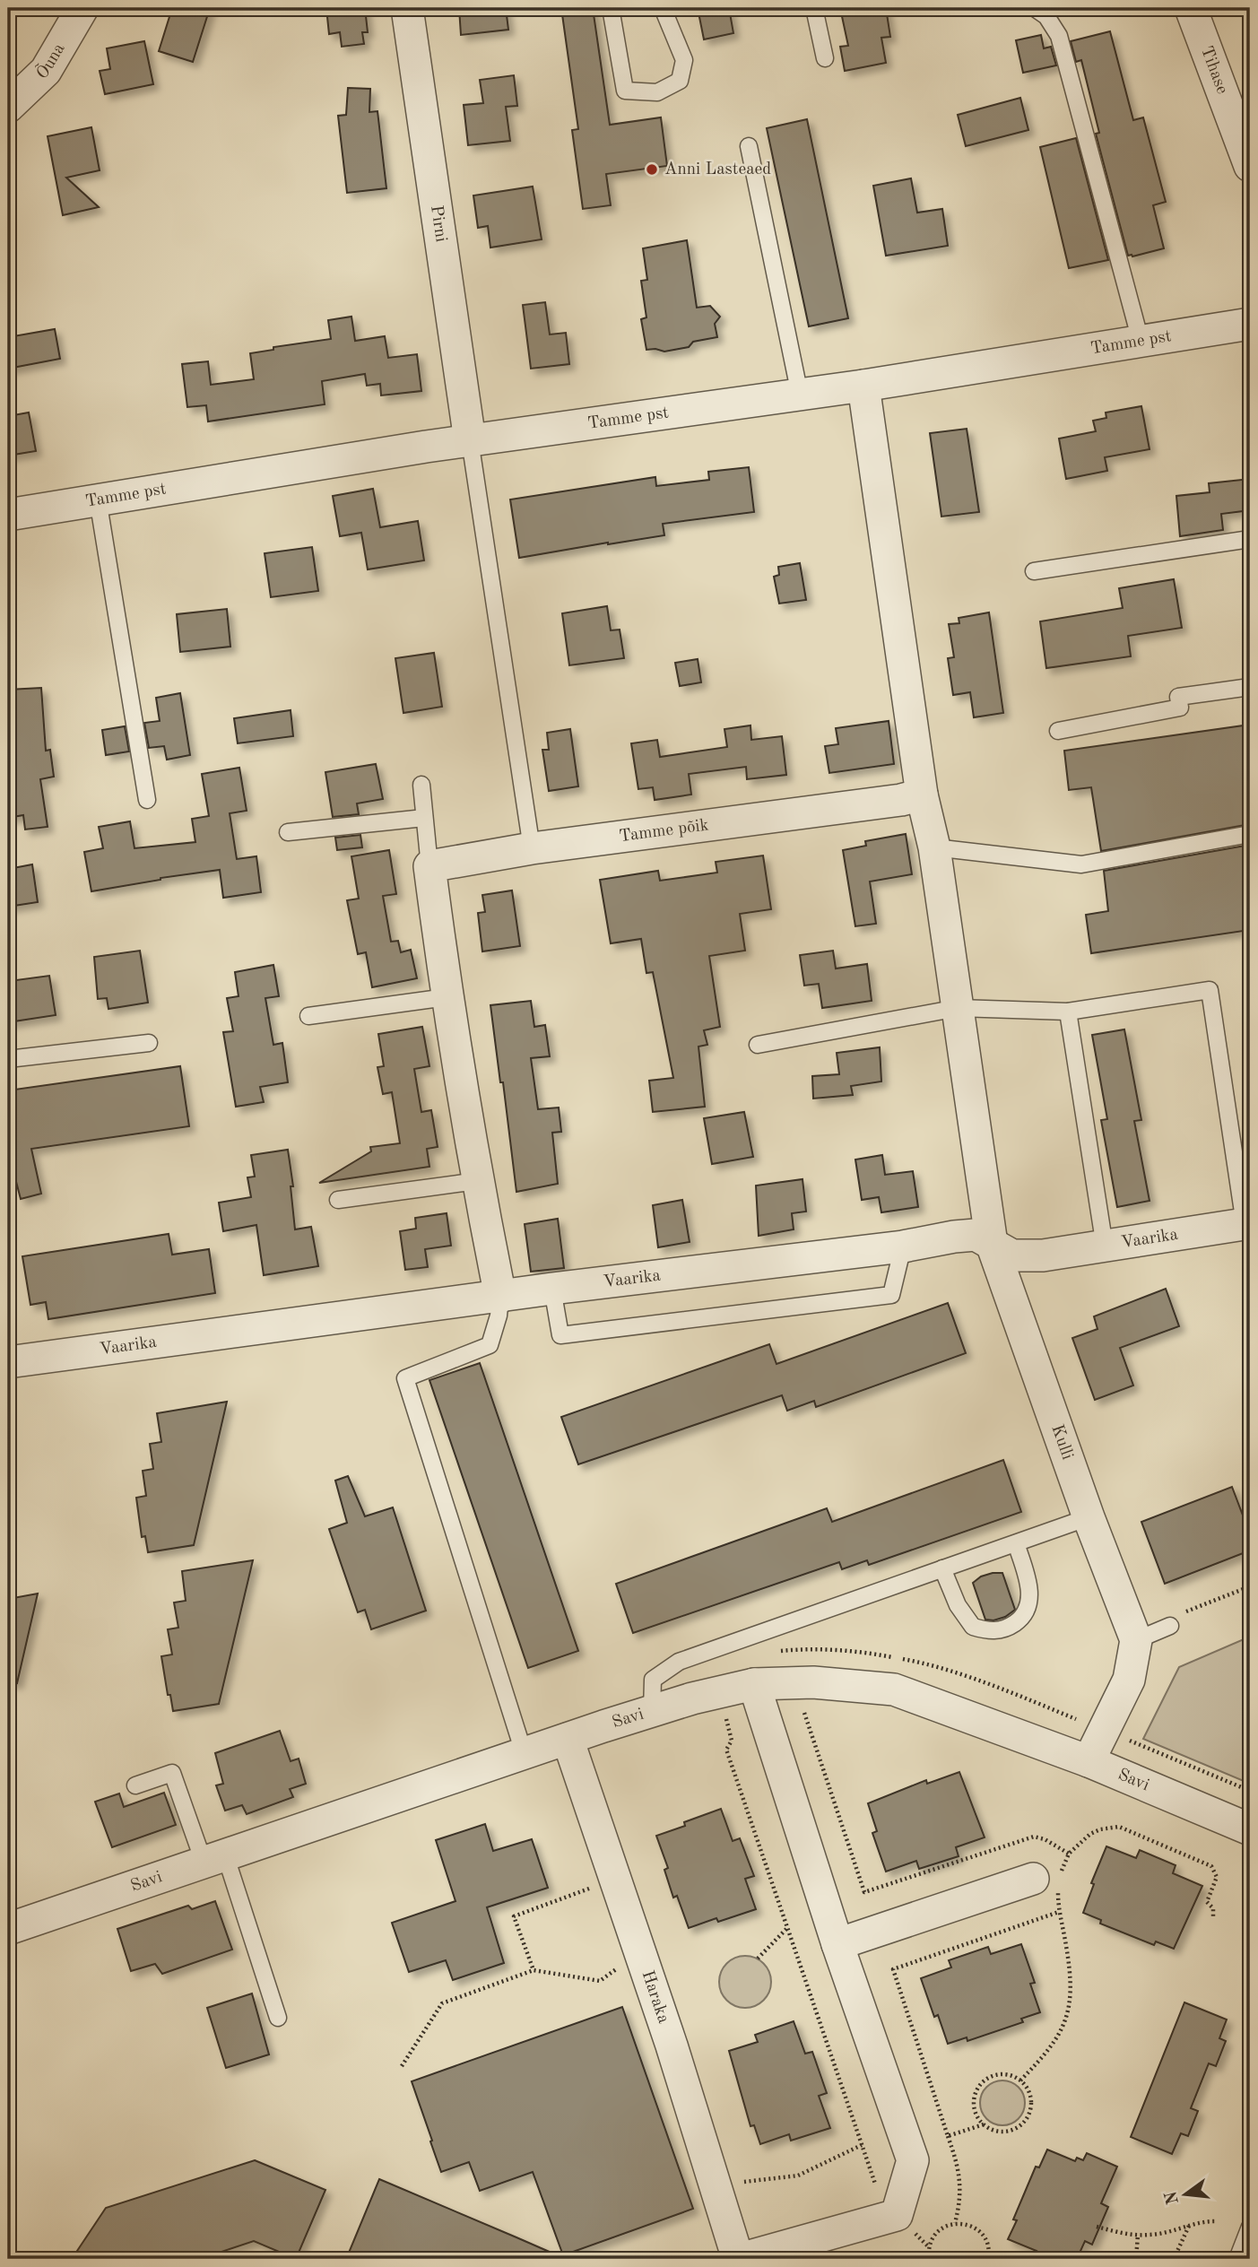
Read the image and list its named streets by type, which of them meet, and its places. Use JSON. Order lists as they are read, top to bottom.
{
  "streets": {
    "street": [
      "Õuna",
      "Tihase",
      "Pirni",
      "Tamme pst",
      "Tamme põik",
      "Vaarika",
      "Kulli",
      "Savi",
      "Haraka"
    ]
  },
  "crossings": [
    ["Pirni", "Tamme pst"],
    ["Tamme põik", "Kulli"],
    ["Vaarika", "Kulli"],
    ["Savi", "Haraka"]
  ],
  "places": ["Anni Lasteaed"],
  "north": "left"
}
